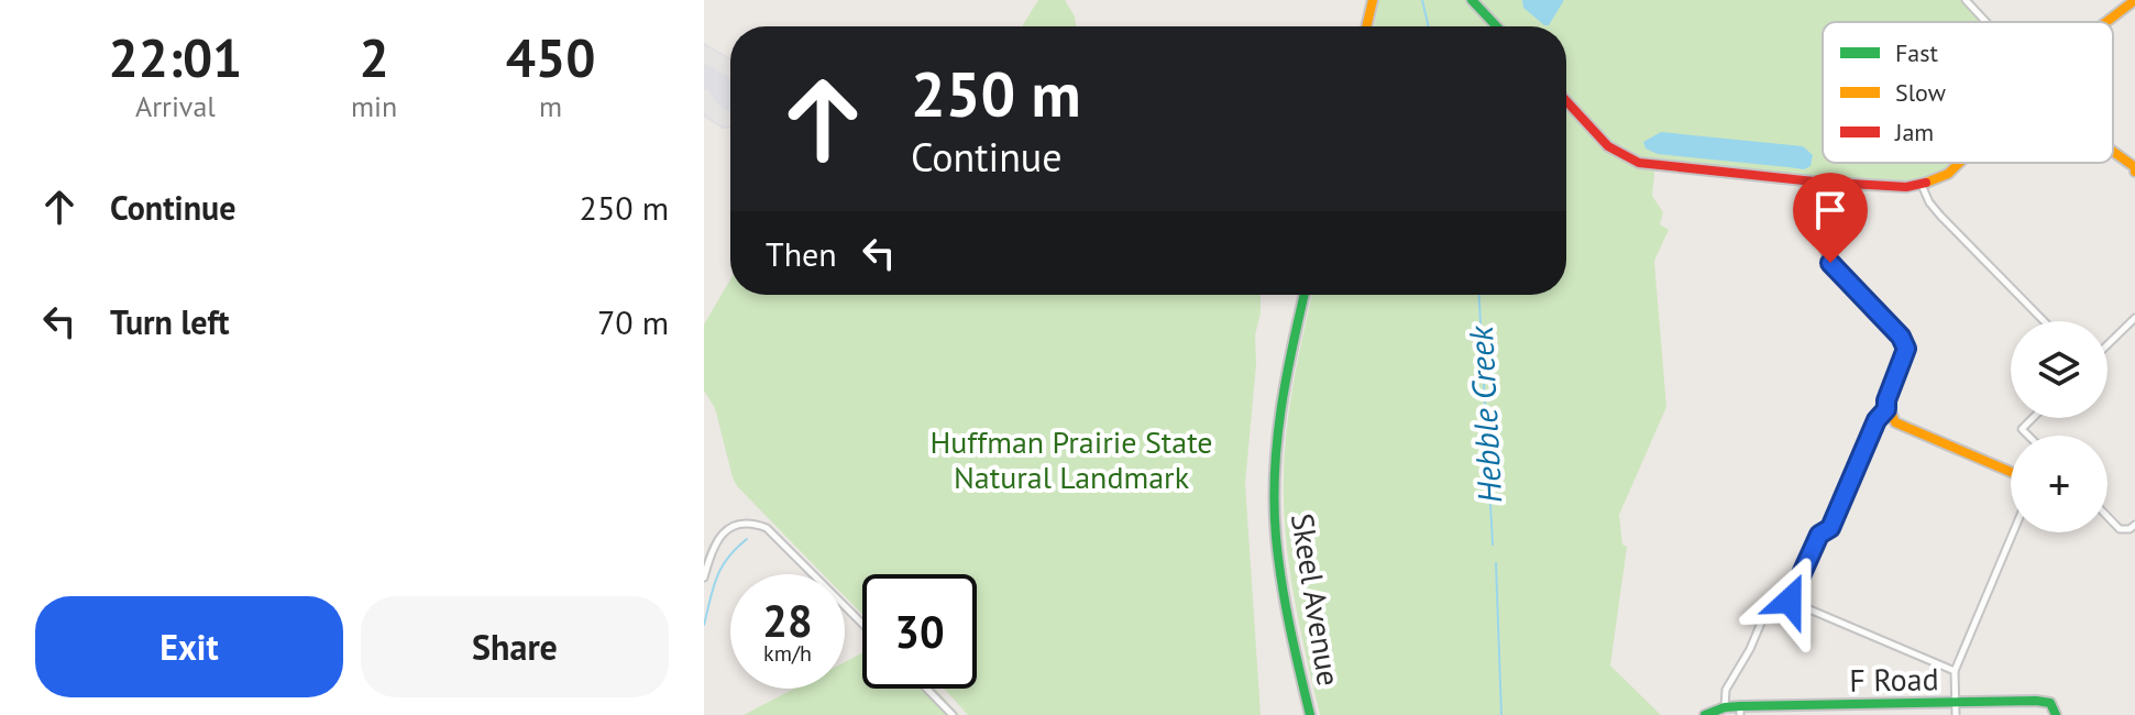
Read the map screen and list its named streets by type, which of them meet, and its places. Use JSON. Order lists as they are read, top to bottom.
{
  "streets": {
    "street": ["Skeel Avenue", "F Road"]
  },
  "water": ["Hebble Creek"],
  "parks": ["Huffman Prairie State Natural Landmark"],
  "legend": ["Fast", "Slow", "Jam"],
  "page": {
    "eta": [
      "22:01",
      "Arrival",
      "2",
      "min",
      "450",
      "m"
    ],
    "turn": ["250 m", "Continue"],
    "list": [
      {
        "name": "Continue",
        "value": "250 m"
      },
      {
        "name": "Turn left",
        "value": "70 m"
      }
    ],
    "then": "Then",
    "map_buttons": "+",
    "speed": "28 km/h",
    "limit": "30",
    "buttons": ["Exit", "Share"]
  }
}
